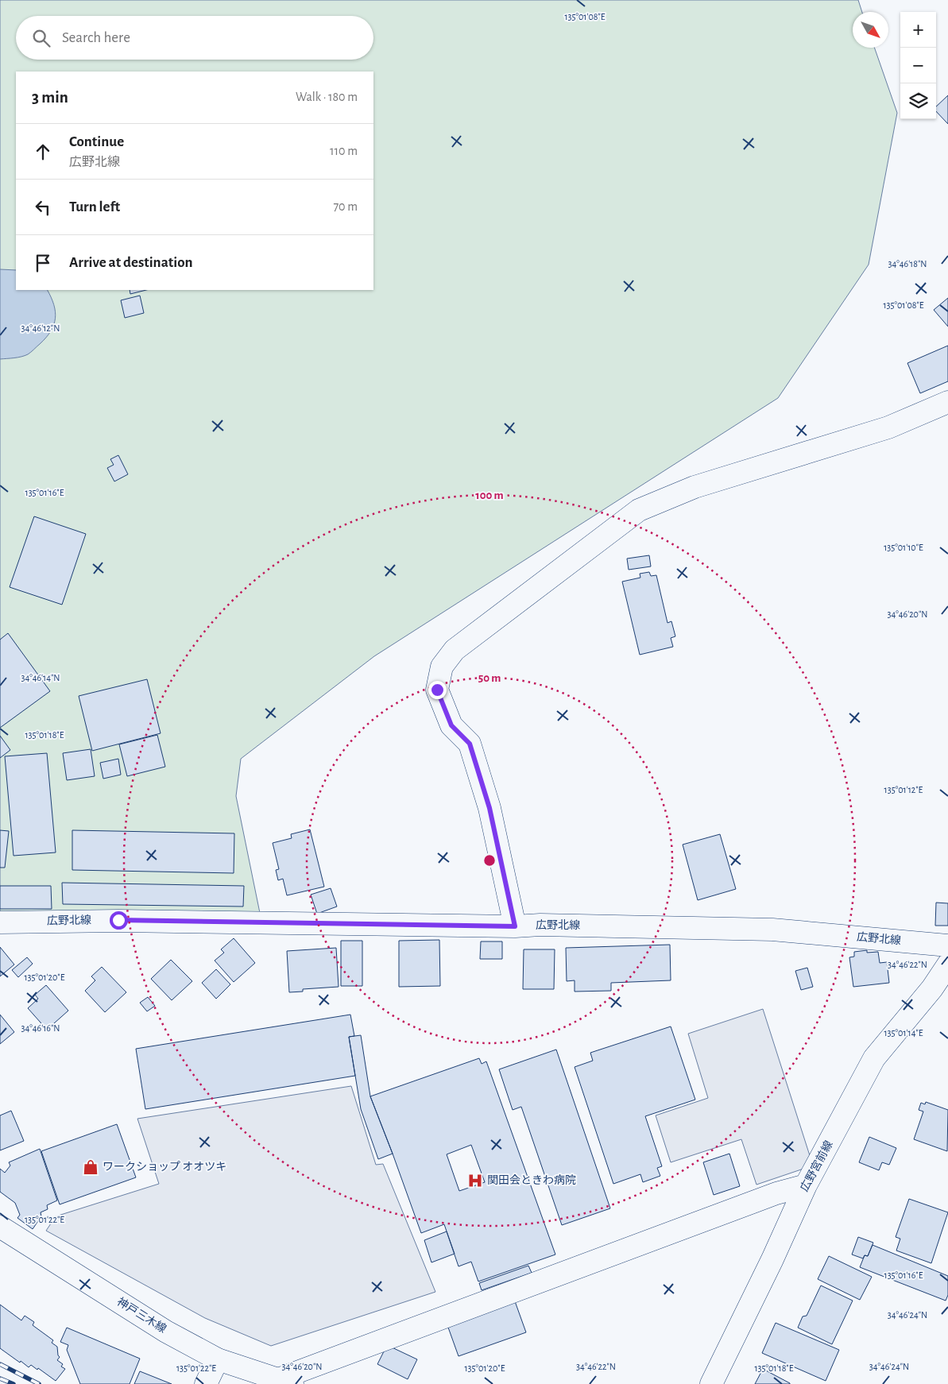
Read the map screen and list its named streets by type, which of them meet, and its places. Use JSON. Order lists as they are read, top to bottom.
{
  "streets": {
    "street": ["広野北線", "広野宮前線", "神戸三木線"]
  },
  "places": {
    "shop": ["ワークショップ オオツキ"],
    "hospital": ["関田会ときわ病院"]
  },
  "north": "bottom right",
  "page": {
    "map_buttons": ["+", "−"],
    "search": "Search here",
    "heading": ["3 min", "Walk · 180 m"],
    "list": [
      ["Continue", "広野北線", "110 m"],
      ["Turn left", "70 m"],
      "Arrive at destination"
    ]
  },
  "coordinates": [
    "135°01'08\"E",
    "34°46'18\"N",
    "34°46'12\"N",
    "135°01'16\"E",
    "135°01'10\"E",
    "34°46'20\"N",
    "34°46'14\"N",
    "135°01'18\"E",
    "135°01'12\"E",
    "34°46'22\"N",
    "135°01'20\"E",
    "34°46'16\"N",
    "135°01'14\"E",
    "135°01'22\"E",
    "34°46'24\"N"
  ],
  "rings": ["100 m", "50 m"]
}
